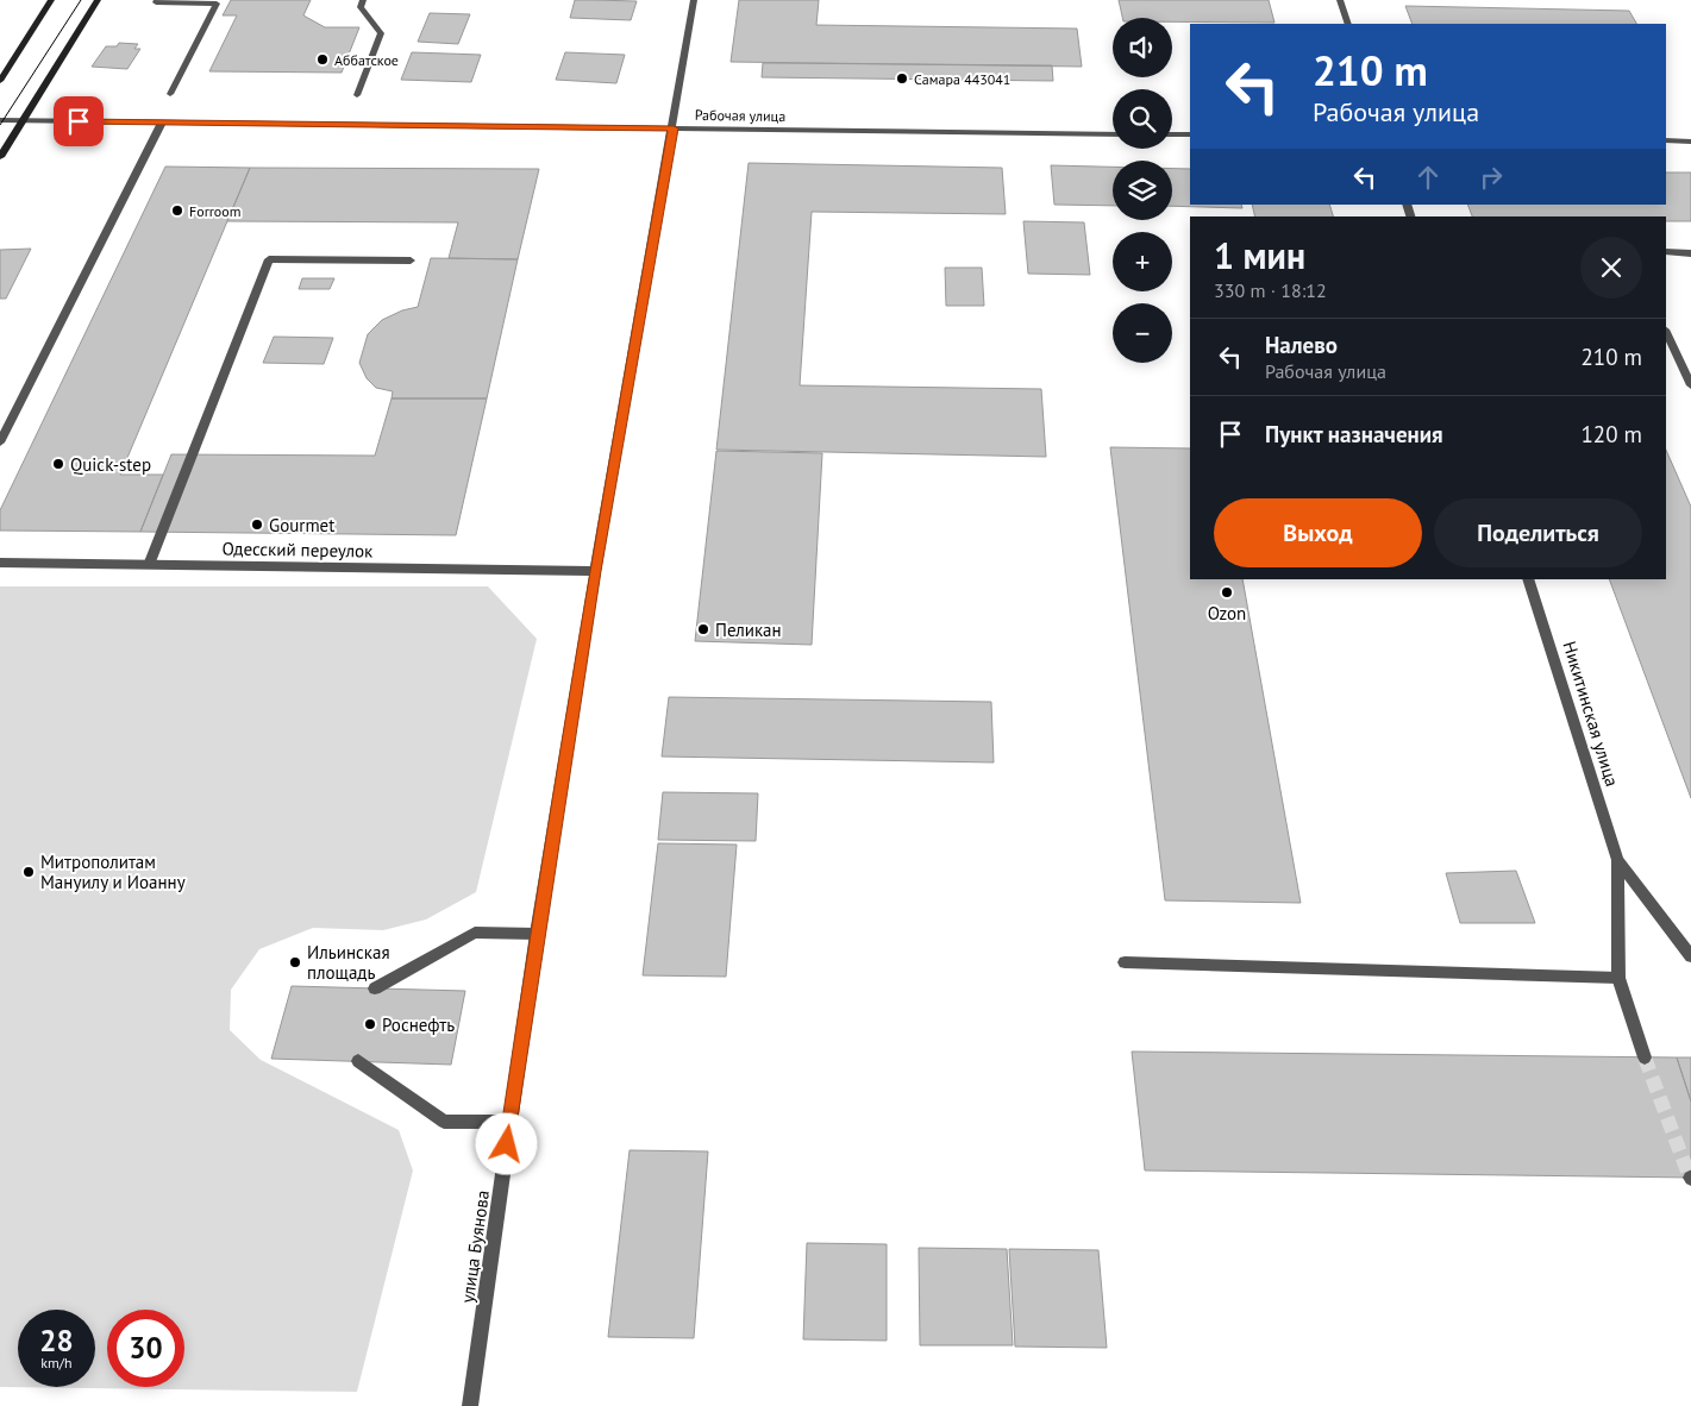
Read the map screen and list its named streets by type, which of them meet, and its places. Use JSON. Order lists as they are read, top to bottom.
{
  "streets": {
    "street": [
      "Рабочая улица",
      "Одесский переулок",
      "Никитинская улица",
      "улица Буянова"
    ]
  },
  "crossings": [
    ["Рабочая улица", "улица Буянова"],
    ["Одесский переулок", "улица Буянова"]
  ],
  "places": [
    "Аббатское",
    "Самара 443041",
    "Forroom",
    "Quick-step",
    "Gourmet",
    "Ozon",
    "Пеликан",
    "Митрополитам Мануилу и Иоанну",
    "Ильинская площадь",
    "Роснефть"
  ],
  "page": {
    "map_buttons": ["+", "−"],
    "turn": ["210 m", "Рабочая улица"],
    "heading": ["1 мин", "330 m · 18:12"],
    "list": [
      {
        "name": "Налево",
        "note": "Рабочая улица",
        "value": "210 m"
      },
      {
        "name": "Пункт назначения",
        "value": "120 m"
      }
    ],
    "buttons": ["Выход", "Поделиться"],
    "speed": "28 km/h",
    "limit": "30"
  }
}
